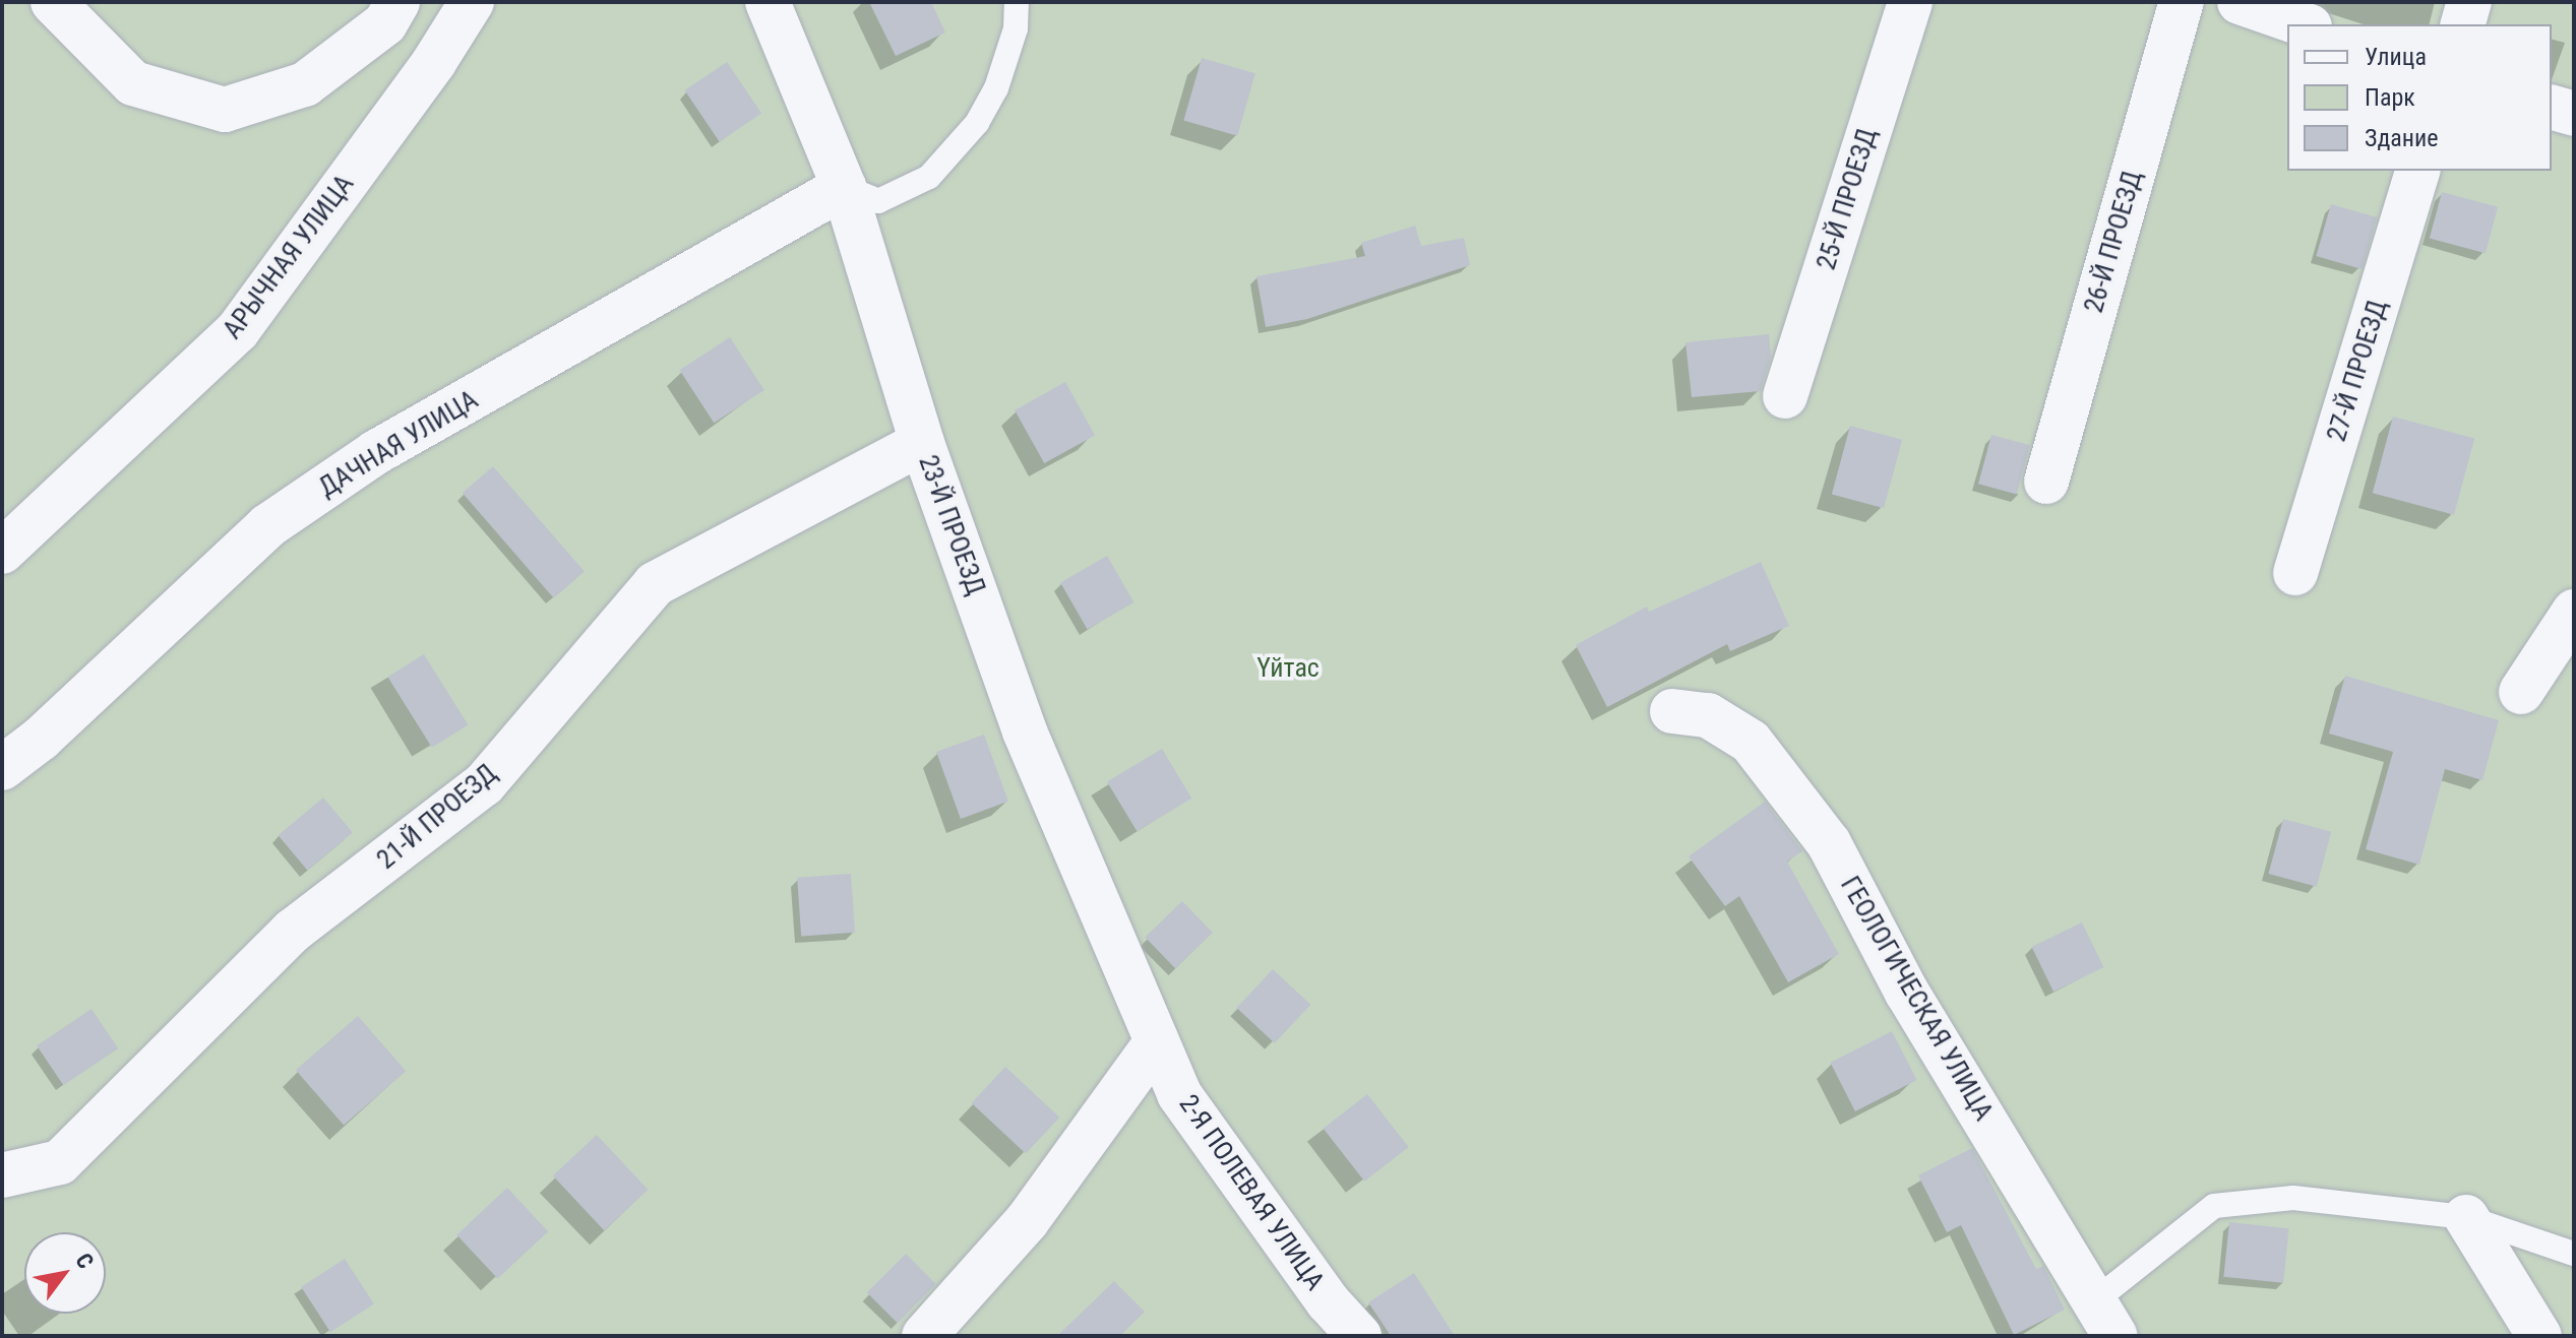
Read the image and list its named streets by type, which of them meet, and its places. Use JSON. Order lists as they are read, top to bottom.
{
  "streets": {
    "street": [
      "25-Й ПРОЕЗД",
      "26-Й ПРОЕЗД",
      "АРЫЧНАЯ УЛИЦА",
      "27-Й ПРОЕЗД",
      "ДАЧНАЯ УЛИЦА",
      "23-Й ПРОЕЗД",
      "21-Й ПРОЕЗД",
      "ГЕОЛОГИЧЕСКАЯ УЛИЦА",
      "2-Я ПОЛЕВАЯ УЛИЦА"
    ]
  },
  "crossings": [
    ["ДАЧНАЯ УЛИЦА", "23-Й ПРОЕЗД"],
    ["23-Й ПРОЕЗД", "21-Й ПРОЕЗД"],
    ["23-Й ПРОЕЗД", "2-Я ПОЛЕВАЯ УЛИЦА"]
  ],
  "parks": ["Үйтас"],
  "legend": ["Улица", "Парк", "Здание"],
  "north": "top right"
}
